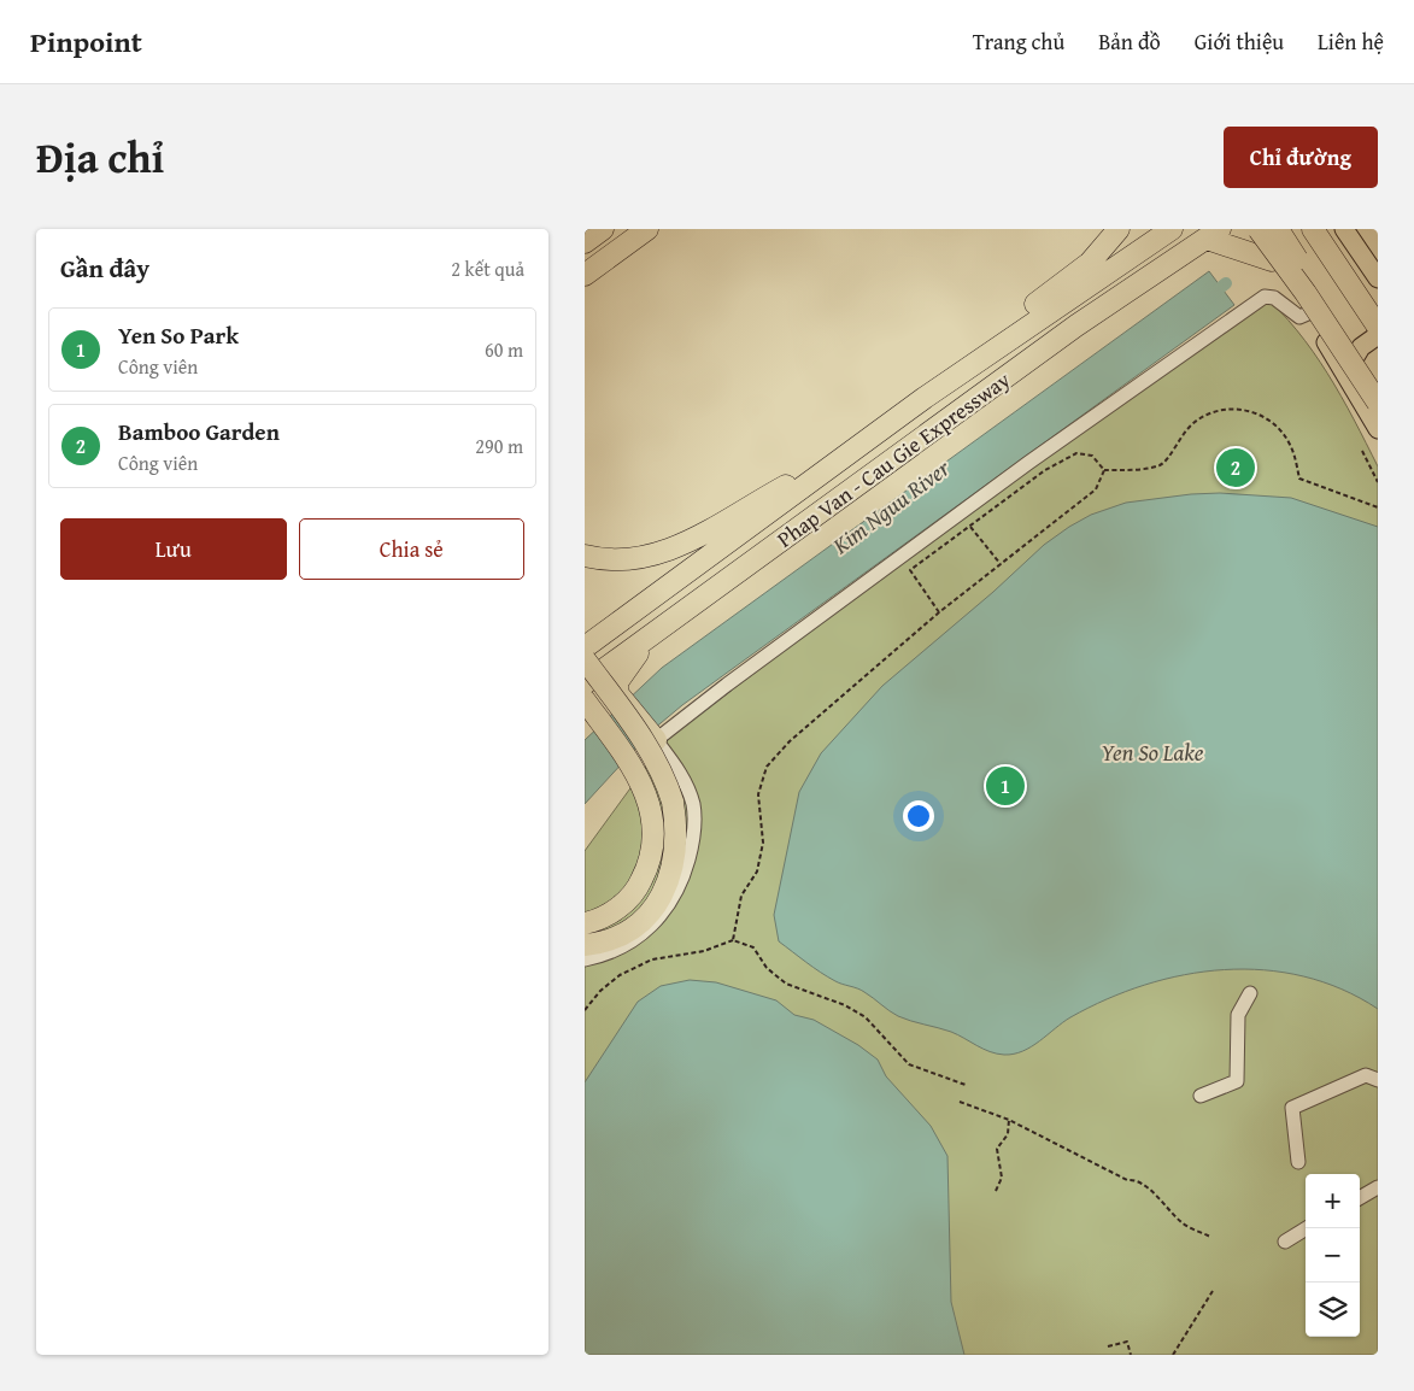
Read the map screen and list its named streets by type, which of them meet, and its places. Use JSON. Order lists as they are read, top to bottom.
{
  "streets": {
    "highway": ["Phap Van - Cau Gie Expressway"]
  },
  "water": ["Kim Nguu River", "Yen So Lake"],
  "page": {
    "header": "Pinpoint",
    "nav": [
      "Trang chủ",
      "Bản đồ",
      "Giới thiệu",
      "Liên hệ"
    ],
    "title": "Địa chỉ",
    "buttons": [
      "Chỉ đường",
      ["Lưu", "Chia sẻ"]
    ],
    "heading": ["Gần đây", "2 kết quả"],
    "list": [
      {
        "mark": "1",
        "name": "Yen So Park",
        "note": "Công viên",
        "value": "60 m"
      },
      {
        "mark": "2",
        "name": "Bamboo Garden",
        "note": "Công viên",
        "value": "290 m"
      }
    ],
    "pins": ["2", "1"],
    "map_buttons": ["+", "−"]
  }
}
